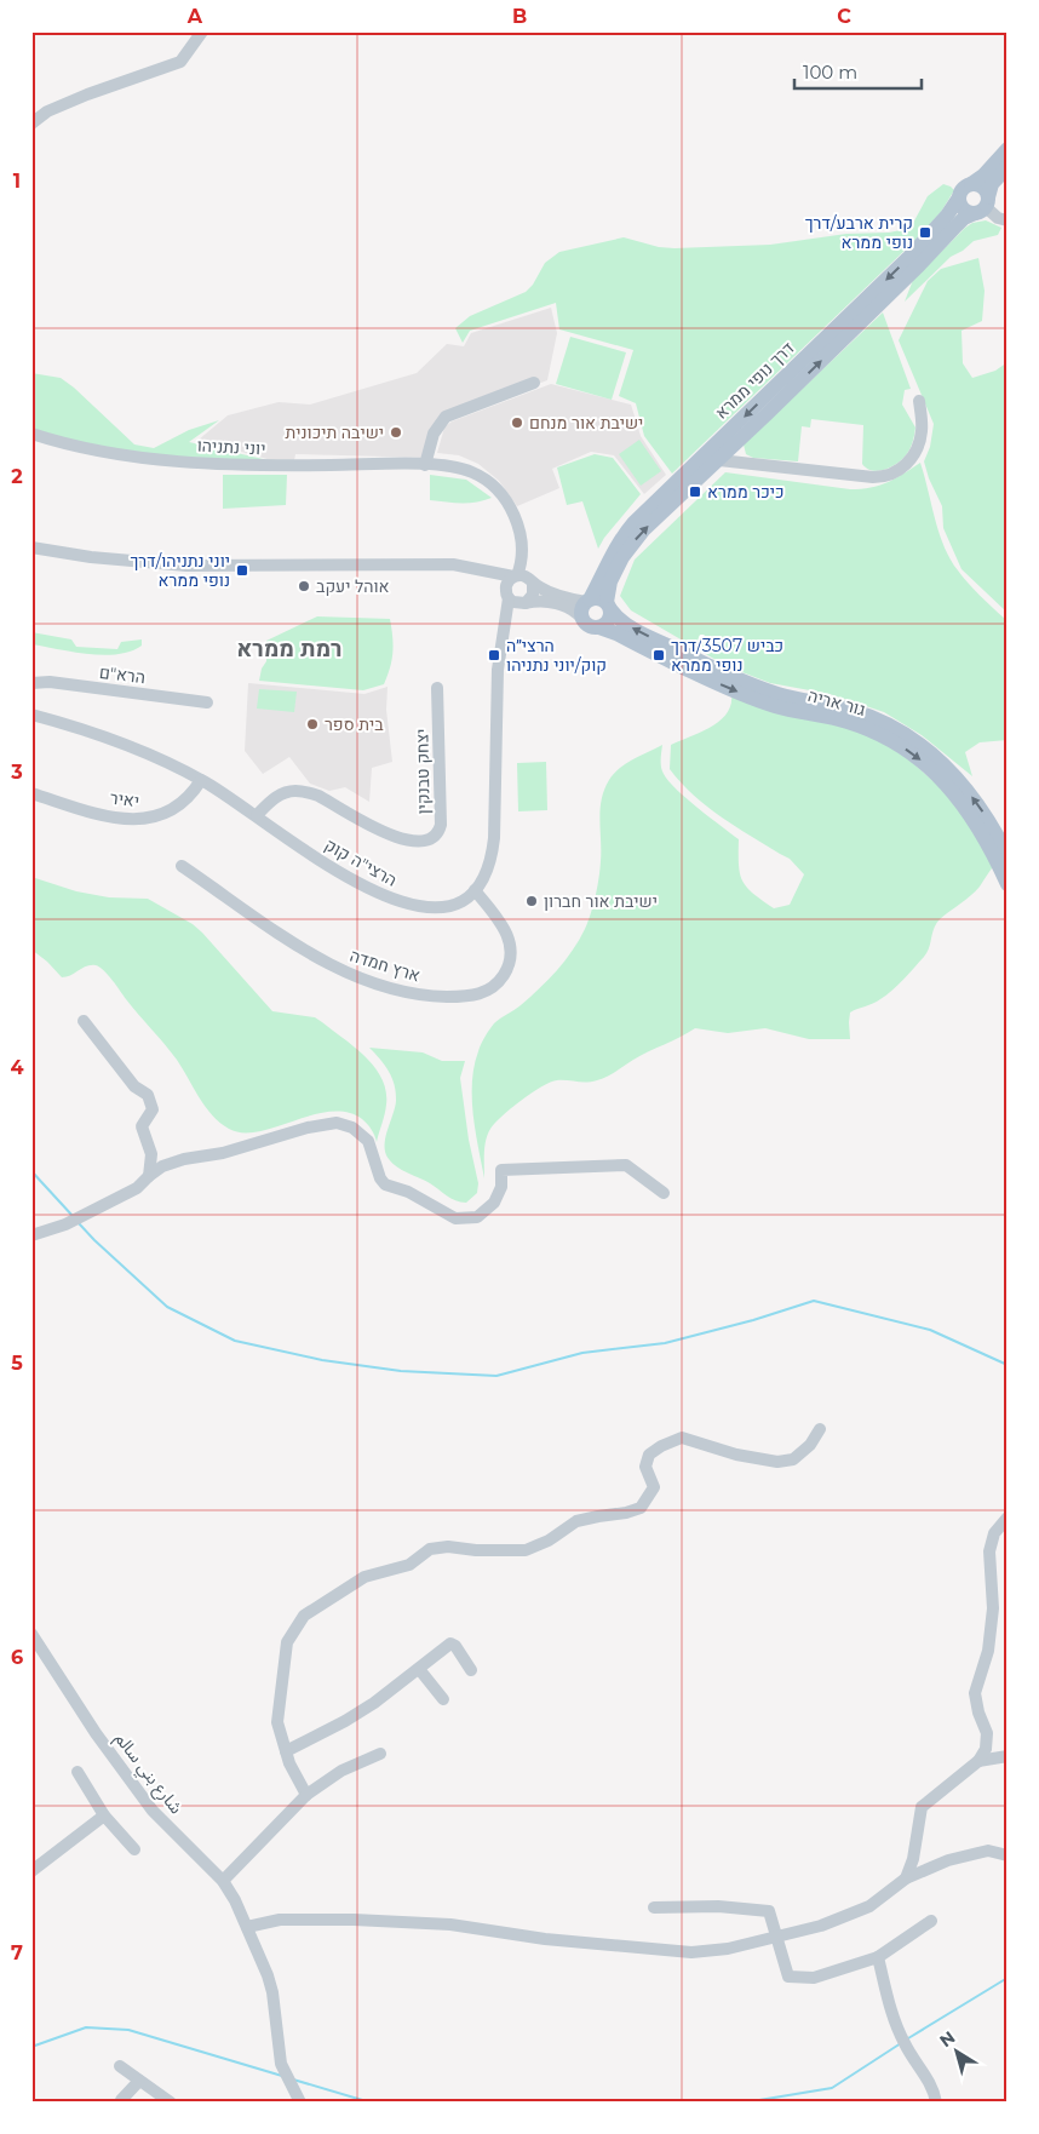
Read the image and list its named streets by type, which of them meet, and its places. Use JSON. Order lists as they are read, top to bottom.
{
  "streets": {
    "main road": ["דרך נופי ממרא", "גור אריה"],
    "street": [
      "יוני נתניהו",
      "הרא\"ם",
      "יצחק טבנקין",
      "יאיר",
      "הרצי\"ה קוק",
      "ארץ חמדה",
      "شارع بني سالم"
    ]
  },
  "crossings": [
    ["דרך נופי ממרא", "גור אריה"],
    ["יצחק טבנקין", "הרצי\"ה קוק"],
    ["יאיר", "הרצי\"ה קוק"],
    ["הרצי\"ה קוק", "ארץ חמדה"]
  ],
  "districts": ["רמת ממרא"],
  "places": {
    "transit": [
      "קרית ארבע/דרך נופי ממרא",
      "כיכר ממרא",
      "יוני נתניהו/דרך נופי ממרא",
      "הרצי״ה קוק/יוני נתניהו",
      "כביש 3507/דרך נופי ממרא"
    ],
    "other": [
      "ישיבת אור מנחם",
      "ישיבה תיכונית",
      "אוהל יעקב",
      "בית ספר",
      "ישיבת אור חברון"
    ]
  },
  "scale_bar": "100 m",
  "north": "top left",
  "grid": {
    "columns": ["A", "B", "C"],
    "rows": [
      "1",
      "2",
      "3",
      "4",
      "5",
      "6",
      "7"
    ]
  }
}
